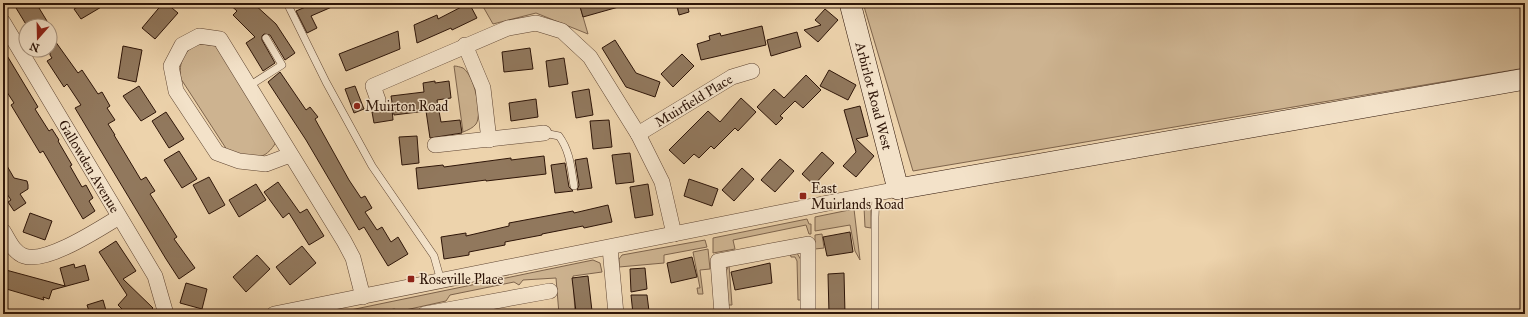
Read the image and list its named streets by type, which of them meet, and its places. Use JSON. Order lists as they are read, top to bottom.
{
  "streets": {
    "main road": ["Arbirlot Road West"],
    "street": ["Muirfield Place", "Gallowden Avenue"]
  },
  "places": {
    "other": ["Muirton Road"],
    "transit": ["East Muirlands Road", "Roseville Place"]
  },
  "north": "bottom"
}
